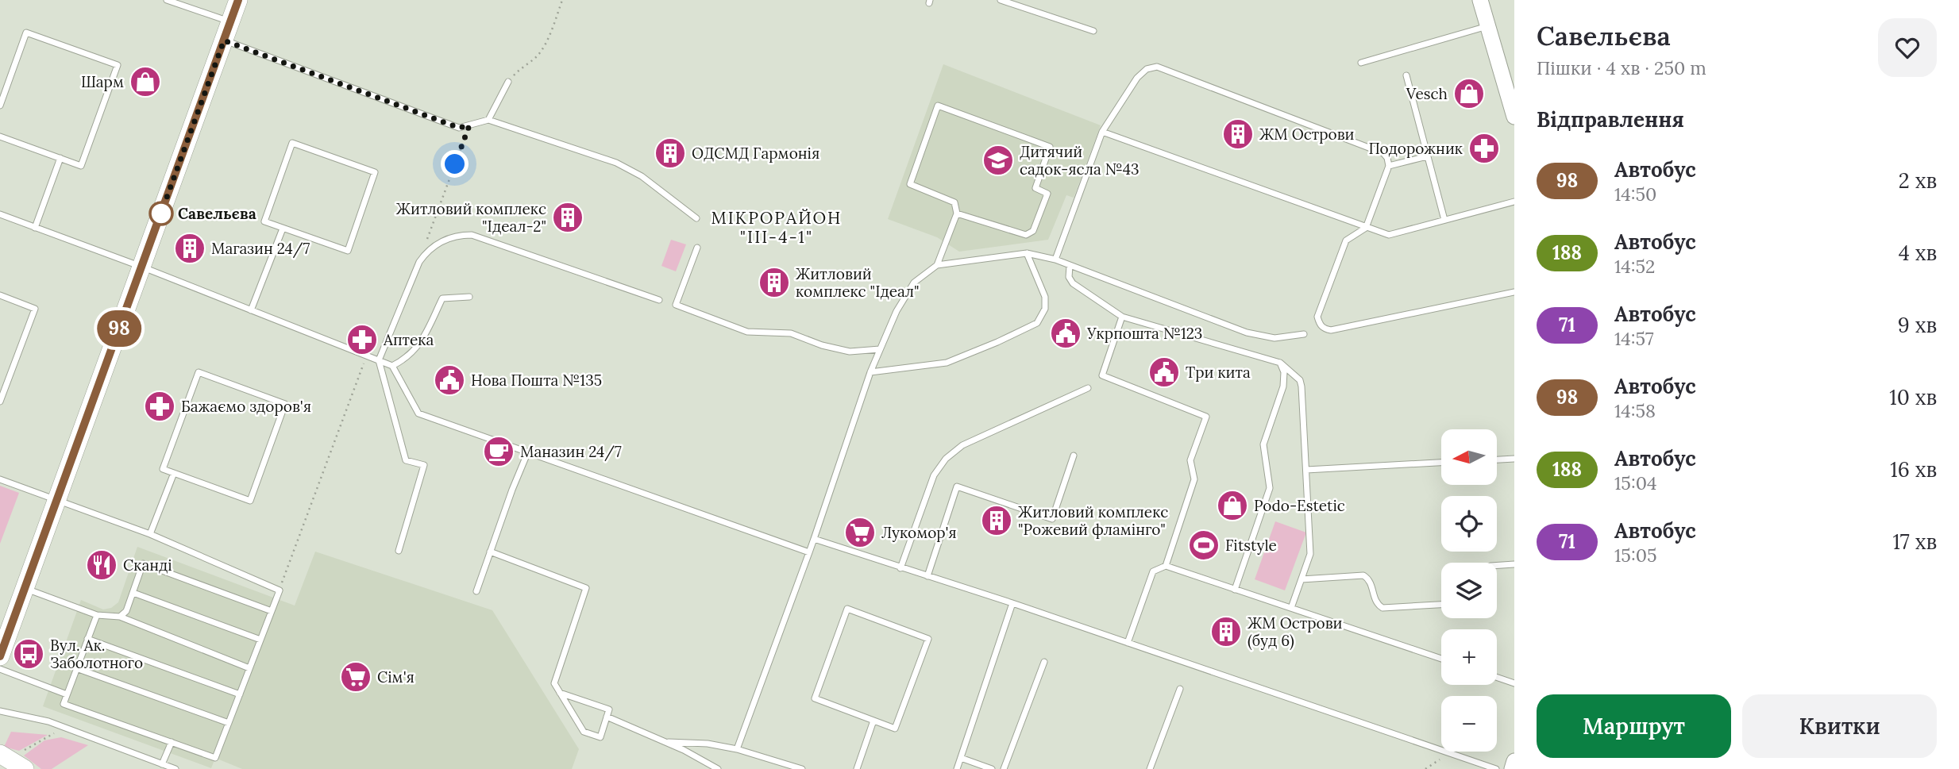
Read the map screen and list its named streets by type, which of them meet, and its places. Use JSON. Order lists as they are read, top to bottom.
{
  "districts": ["МІКРОРАЙОН \"ІІІ-4-1\""],
  "places": {
    "shop": ["Шарм", "Vesch", "Podo-Estetic"],
    "building": [
      "ЖМ Острови",
      "ОДСМД Гармонія",
      "Житловий комплекс \"Ідеал-2\"",
      "Магазин 24/7",
      "Житловий комплекс \"Ідеал\"",
      "Житловий комплекс \"Рожевий фламінго\"",
      "ЖМ Острови (буд 6)"
    ],
    "pharmacy": ["Подорожник", "Аптека", "Бажаємо здоров'я"],
    "school or university": ["Дитячий садок-ясла №43"],
    "other": ["Савельєва"],
    "public building": ["Укрпошта №123", "Три кита", "Нова Пошта №135"],
    "cafe": ["Маназин 24/7"],
    "supermarket": ["Лукомор'я", "Сім'я"],
    "sports": ["Fitstyle"],
    "restaurant": ["Сканді"],
    "bus stop": ["Вул. Ак. Заболотного"]
  },
  "lines": ["bus line 98"],
  "north": "left",
  "page": {
    "on_map": "98",
    "heading": [
      ["Савельєва", "Пішки · 4 хв · 250 m"],
      "Відправлення"
    ],
    "list": [
      {
        "mark": "98",
        "name": "Автобус",
        "note": "14:50",
        "value": "2 хв"
      },
      {
        "mark": "188",
        "name": "Автобус",
        "note": "14:52",
        "value": "4 хв"
      },
      {
        "mark": "71",
        "name": "Автобус",
        "note": "14:57",
        "value": "9 хв"
      },
      {
        "mark": "98",
        "name": "Автобус",
        "note": "14:58",
        "value": "10 хв"
      },
      {
        "mark": "188",
        "name": "Автобус",
        "note": "15:04",
        "value": "16 хв"
      },
      {
        "mark": "71",
        "name": "Автобус",
        "note": "15:05",
        "value": "17 хв"
      }
    ],
    "map_buttons": ["+", "−"],
    "buttons": ["Маршрут", "Квитки"]
  }
}
